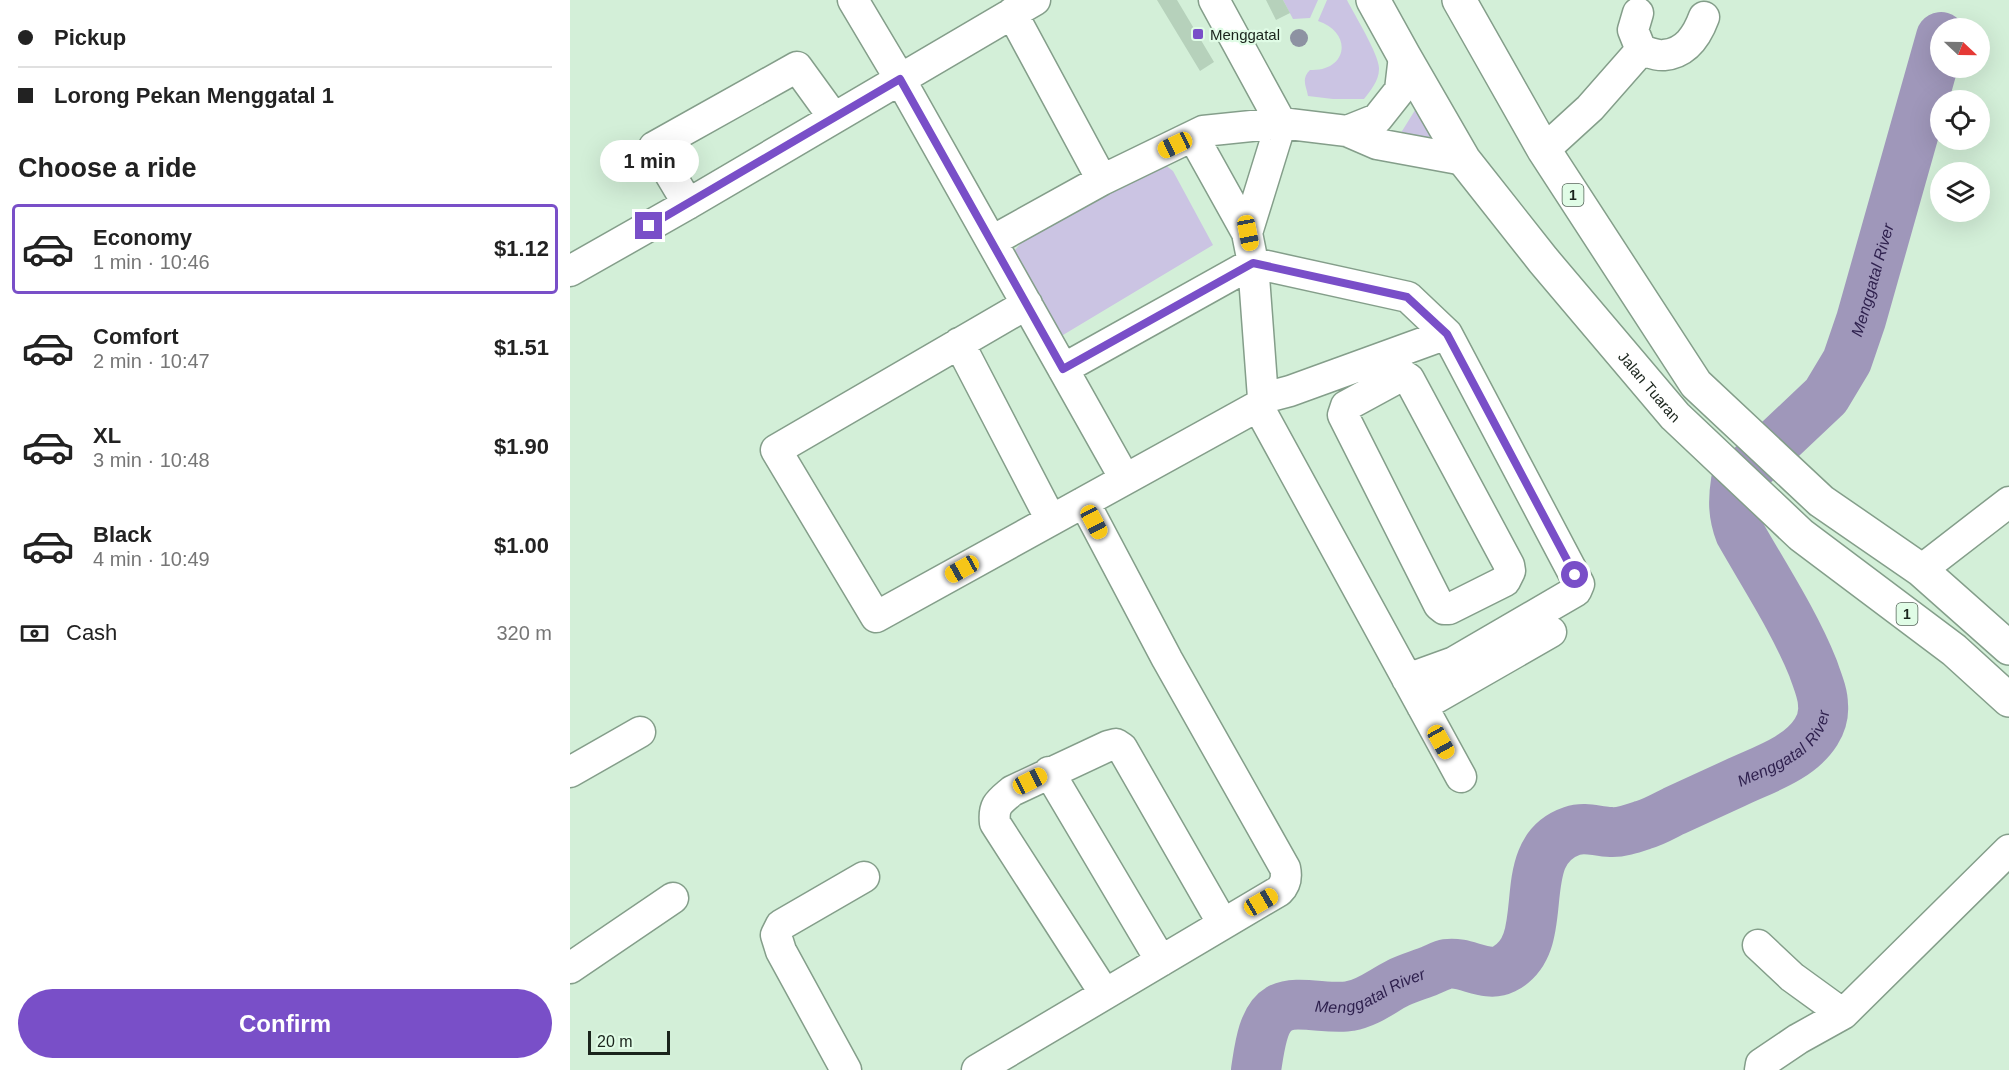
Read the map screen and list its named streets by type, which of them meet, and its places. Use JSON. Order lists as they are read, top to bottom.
{
  "streets": {
    "main road": ["1", "Jalan Tuaran"]
  },
  "water": ["Menggatal River"],
  "places": {
    "transit": ["Menggatal"]
  },
  "scale_bar": "20 m",
  "north": "right",
  "page": {
    "banner": ["Pickup", "Lorong Pekan Menggatal 1"],
    "heading": "Choose a ride",
    "bubble": "1 min",
    "list": [
      {
        "name": "Economy",
        "note": "1 min · 10:46",
        "value": "$1.12"
      },
      {
        "name": "Comfort",
        "note": "2 min · 10:47",
        "value": "$1.51"
      },
      {
        "name": "XL",
        "note": "3 min · 10:48",
        "value": "$1.90"
      },
      {
        "name": "Black",
        "note": "4 min · 10:49",
        "value": "$1.00"
      }
    ],
    "pay": ["Cash", "320 m"],
    "buttons": "Confirm",
    "scale": "20 m"
  }
}
